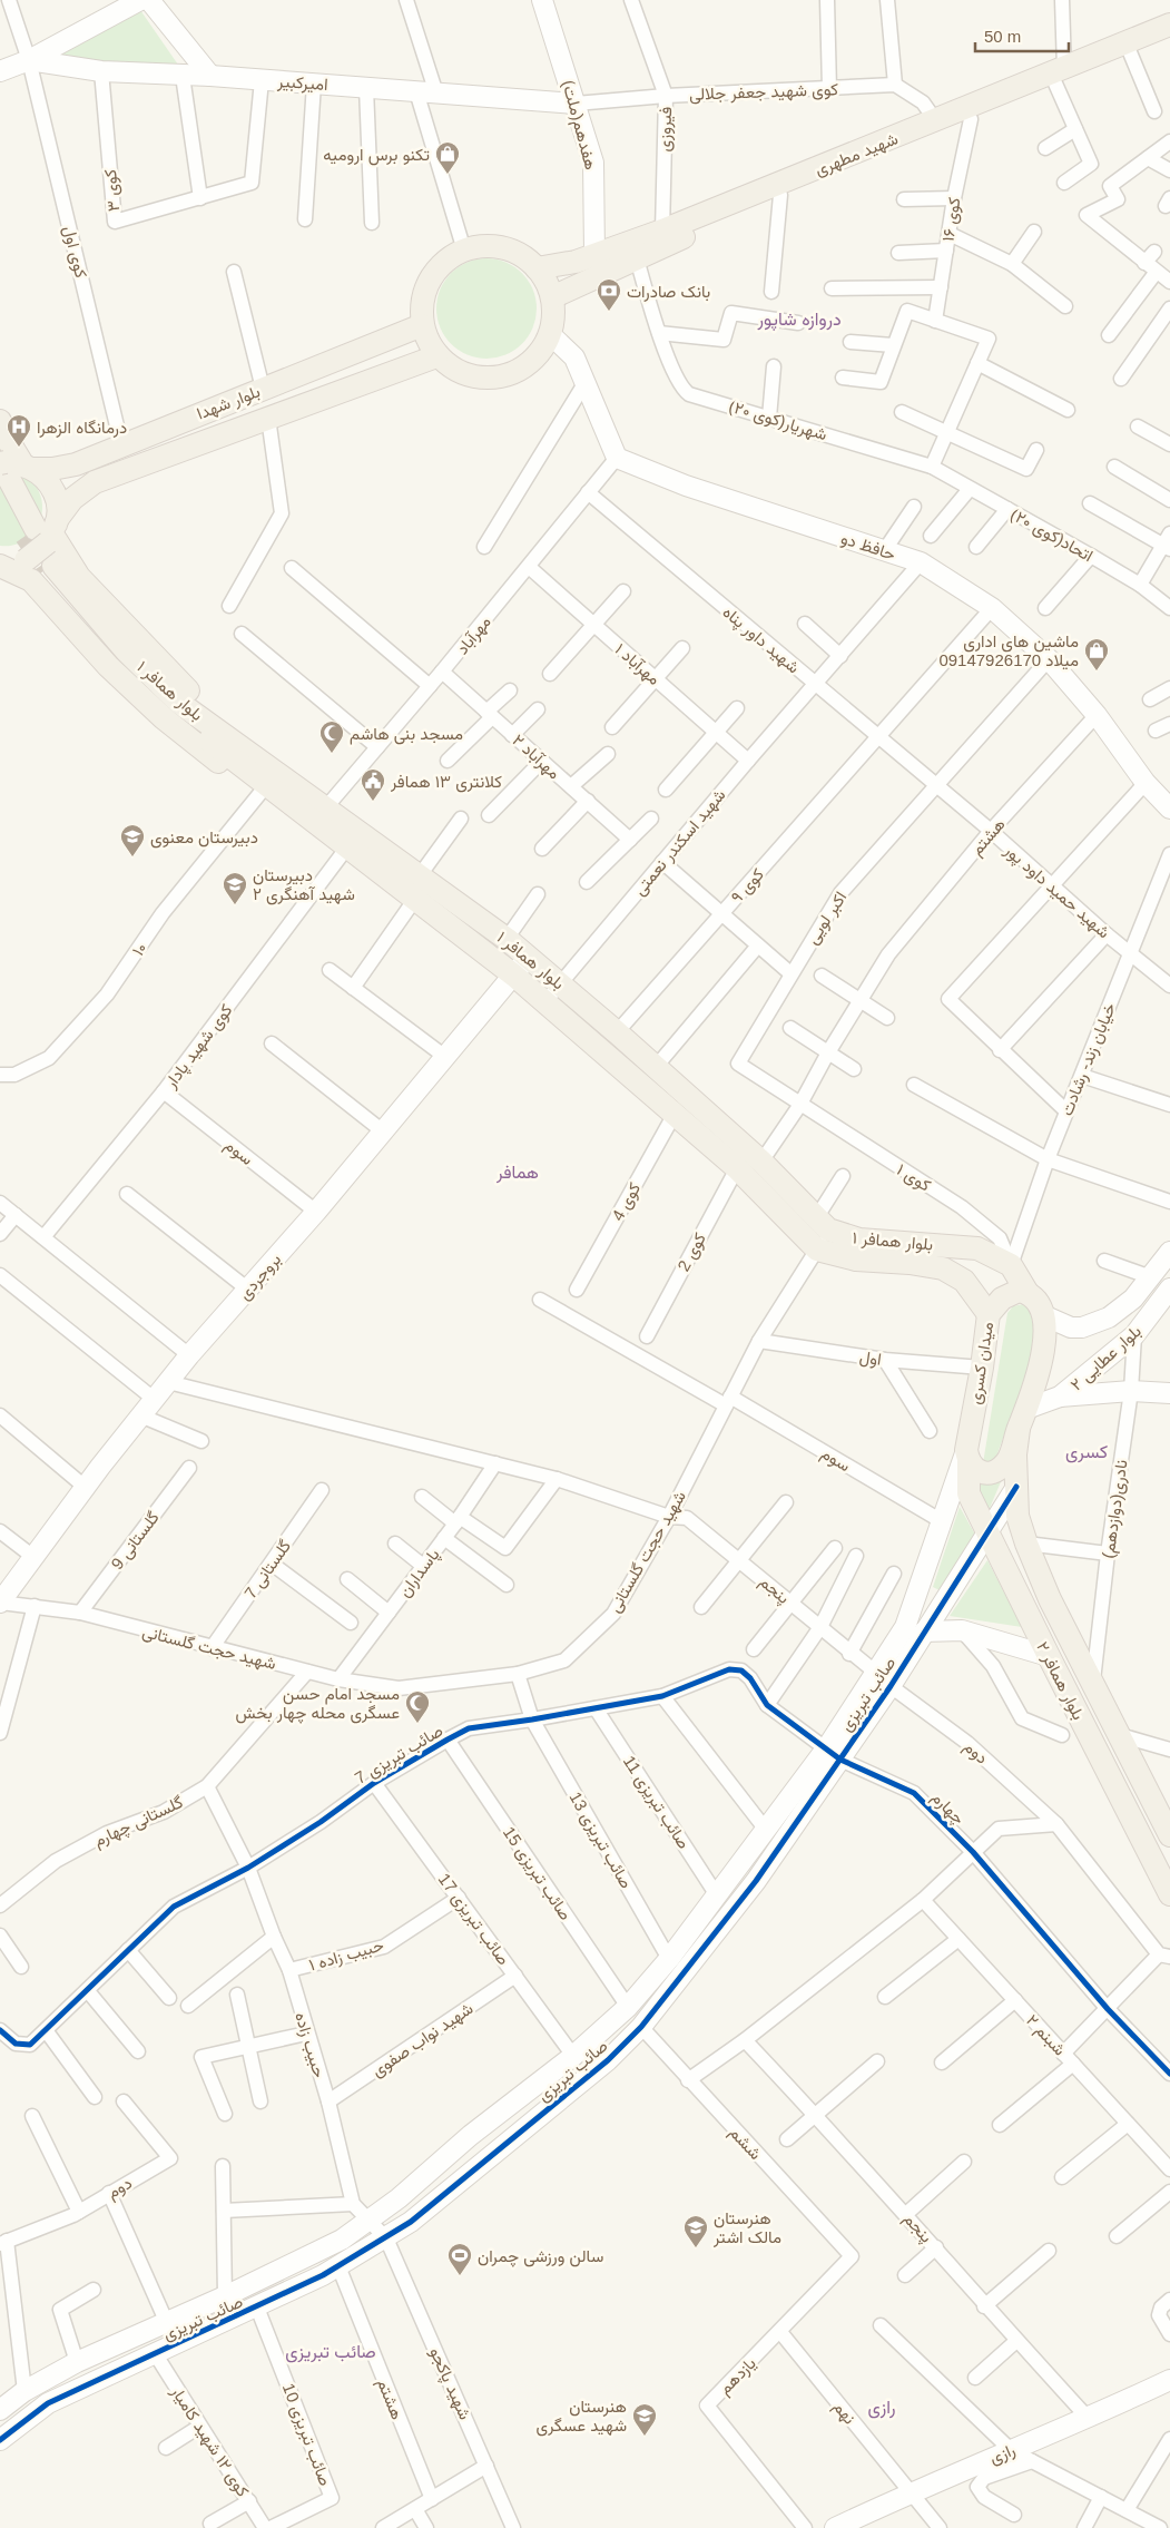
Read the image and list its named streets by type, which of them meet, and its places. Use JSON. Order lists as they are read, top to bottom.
{
  "streets": {
    "main road": [
      "شهید مطهری",
      "بلوار شهدا",
      "بلوار همافر ۱",
      "میدان کسری",
      "بلوار همافر ۲"
    ],
    "street": [
      "امیرکبیر",
      "کوی شهید جعفر جلالی",
      "هفدهم(ملت)",
      "فیروزی",
      "کوی ۳",
      "کوی ۱۶",
      "کوی اول",
      "شهریار(کوی ۲۰)",
      "اتحاد(کوی ۲۰)",
      "حافظ دو",
      "مهرآباد",
      "شهید داور پناه",
      "مهرآباد ۱",
      "مهرآباد ۲",
      "هشتم",
      "شهید اسکندر نعمتی",
      "کوی ۹",
      "شهید حمید داود پور",
      "اکبر لویی",
      "۱۰",
      "کوی شهید پادار",
      "خیابان زند- رشادت",
      "سوم",
      "کوی ۱",
      "کوی 4",
      "کوی 2",
      "بروجردی",
      "اول",
      "بلوار عطایی ۲",
      "نادری(دوازدهم)",
      "گلستانی 9",
      "شهید حجت گلستانی",
      "گلستانی 7",
      "پاسداران",
      "پنجم",
      "صائب تبریزی",
      "دوم",
      "صائب تبریزی 7",
      "صائب تبریزی 11",
      "چهارم",
      "گلستانی چهارم",
      "صائب تبریزی 13",
      "صائب تبریزی 15",
      "صائب تبریزی 17",
      "حبیب زاده ۱",
      "شبنم ۲",
      "شهید نواب صفوی",
      "حبیب زاده",
      "ششم",
      "یازدهم",
      "شهید پاکجو",
      "نهم",
      "صائب تبریزی 10",
      "کوی ۱۲ شهید کامیار",
      "رازی"
    ]
  },
  "crossings": [
    ["امیرکبیر", "کوی شهید جعفر جلالی"],
    ["امیرکبیر", "هفدهم(ملت)"],
    ["امیرکبیر", "کوی ۳"],
    ["امیرکبیر", "کوی اول"],
    ["کوی شهید جعفر جلالی", "هفدهم(ملت)"],
    ["کوی شهید جعفر جلالی", "فیروزی"],
    ["هفدهم(ملت)", "شهید مطهری"],
    ["فیروزی", "شهید مطهری"],
    ["شهید مطهری", "کوی ۱۶"],
    ["شهید مطهری", "بلوار شهدا"],
    ["شهید مطهری", "شهریار(کوی ۲۰)"],
    ["کوی اول", "بلوار شهدا"],
    ["بلوار شهدا", "بلوار همافر ۱"],
    ["شهریار(کوی ۲۰)", "اتحاد(کوی ۲۰)"],
    ["حافظ دو", "مهرآباد"],
    ["حافظ دو", "هشتم"],
    ["حافظ دو", "شهید اسکندر نعمتی"],
    ["حافظ دو", "کوی ۹"],
    ["حافظ دو", "اکبر لویی"],
    ["مهرآباد", "شهید داور پناه"],
    ["مهرآباد", "مهرآباد ۱"],
    ["مهرآباد", "بلوار همافر ۱"],
    ["مهرآباد", "مهرآباد ۲"],
    ["شهید داور پناه", "شهید اسکندر نعمتی"],
    ["شهید داور پناه", "کوی ۹"],
    ["شهید داور پناه", "شهید حمید داود پور"],
    ["شهید داور پناه", "اکبر لویی"],
    ["مهرآباد ۱", "شهید اسکندر نعمتی"],
    ["بلوار همافر ۱", "هشتم"],
    ["بلوار همافر ۱", "شهید اسکندر نعمتی"],
    ["بلوار همافر ۱", "کوی ۹"],
    ["بلوار همافر ۱", "۱۰"],
    ["بلوار همافر ۱", "کوی شهید پادار"],
    ["بلوار همافر ۱", "خیابان زند- رشادت"],
    ["بلوار همافر ۱", "کوی ۱"],
    ["بلوار همافر ۱", "کوی 4"],
    ["بلوار همافر ۱", "کوی 2"],
    ["بلوار همافر ۱", "بروجردی"],
    ["بلوار همافر ۱", "میدان کسری"],
    ["بلوار همافر ۱", "شهید حجت گلستانی"],
    ["هشتم", "شهید حمید داود پور"],
    ["هشتم", "کوی ۱"],
    ["هشتم", "صائب تبریزی"],
    ["شهید حمید داود پور", "اکبر لویی"],
    ["شهید حمید داود پور", "خیابان زند- رشادت"],
    ["اکبر لویی", "کوی ۱"],
    ["کوی شهید پادار", "سوم"],
    ["خیابان زند- رشادت", "کوی ۱"],
    ["سوم", "بروجردی"],
    ["سوم", "شهید حجت گلستانی"],
    ["سوم", "صائب تبریزی"],
    ["بروجردی", "شهید حجت گلستانی"],
    ["بروجردی", "پنجم"],
    ["اول", "میدان کسری"],
    ["اول", "شهید حجت گلستانی"],
    ["بلوار عطایی ۲", "نادری(دوازدهم)"],
    ["میدان کسری", "بلوار همافر ۲"],
    ["میدان کسری", "صائب تبریزی"],
    ["نادری(دوازدهم)", "بلوار همافر ۲"],
    ["گلستانی 9", "شهید حجت گلستانی"],
    ["شهید حجت گلستانی", "گلستانی 7"],
    ["شهید حجت گلستانی", "پاسداران"],
    ["شهید حجت گلستانی", "پنجم"],
    ["شهید حجت گلستانی", "گلستانی چهارم"],
    ["پاسداران", "پنجم"],
    ["پنجم", "صائب تبریزی"],
    ["پنجم", "رازی"],
    ["بلوار همافر ۲", "صائب تبریزی"],
    ["صائب تبریزی", "دوم"],
    ["صائب تبریزی", "صائب تبریزی 7"],
    ["صائب تبریزی", "صائب تبریزی 11"],
    ["صائب تبریزی", "چهارم"],
    ["صائب تبریزی", "صائب تبریزی 13"],
    ["صائب تبریزی", "صائب تبریزی 15"],
    ["صائب تبریزی", "صائب تبریزی 17"],
    ["صائب تبریزی", "حبیب زاده"],
    ["صائب تبریزی", "ششم"],
    ["صائب تبریزی", "شهید پاکجو"],
    ["صائب تبریزی", "صائب تبریزی 10"],
    ["صائب تبریزی", "کوی ۱۲ شهید کامیار"],
    ["صائب تبریزی 7", "صائب تبریزی 11"],
    ["صائب تبریزی 7", "چهارم"],
    ["صائب تبریزی 7", "صائب تبریزی 13"],
    ["صائب تبریزی 7", "صائب تبریزی 15"],
    ["صائب تبریزی 7", "صائب تبریزی 17"],
    ["صائب تبریزی 7", "حبیب زاده"],
    ["گلستانی چهارم", "حبیب زاده"],
    ["صائب تبریزی 17", "حبیب زاده ۱"],
    ["صائب تبریزی 17", "شهید نواب صفوی"],
    ["حبیب زاده ۱", "حبیب زاده"],
    ["شهید نواب صفوی", "حبیب زاده"],
    ["حبیب زاده", "شهید پاکجو"],
    ["ششم", "یازدهم"],
    ["یازدهم", "نهم"],
    ["نهم", "رازی"]
  ],
  "districts": [
    "دروازه شاپور",
    "همافر",
    "کسری",
    "صائب تبریزی",
    "رازی"
  ],
  "places": {
    "shop": ["تکنو برس ارومیه", "ماشین های اداری میلاد 09147926170"],
    "bank": ["بانک صادرات"],
    "hospital": ["درمانگاه الزهرا"],
    "mosque": ["مسجد بنی هاشم", "مسجد امام حسن عسگری محله چهار بخش"],
    "public building": ["کلانتری ۱۳ همافر"],
    "school or university": [
      "دبیرستان معنوی",
      "دبیرستان شهید آهنگری ۲",
      "هنرستان مالک اشتر",
      "هنرستان شهید عسگری"
    ],
    "sports": ["سالن ورزشی چمران"]
  },
  "scale_bar": "50 m"
}
